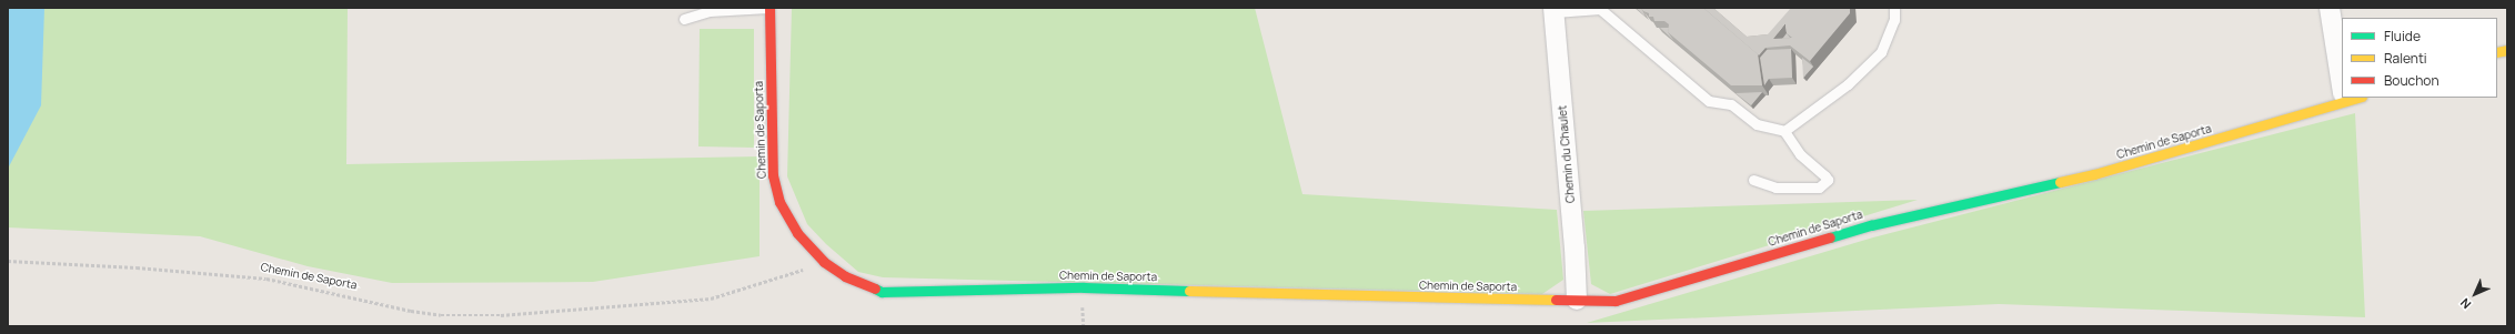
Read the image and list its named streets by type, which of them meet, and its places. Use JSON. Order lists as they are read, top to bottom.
{
  "streets": {
    "street": ["Chemin de Saporta", "Chemin du Chaulet"]
  },
  "crossings": [
    ["Chemin de Saporta", "Chemin du Chaulet"]
  ],
  "legend": ["Fluide", "Ralenti", "Bouchon"],
  "north": "bottom left"
}
